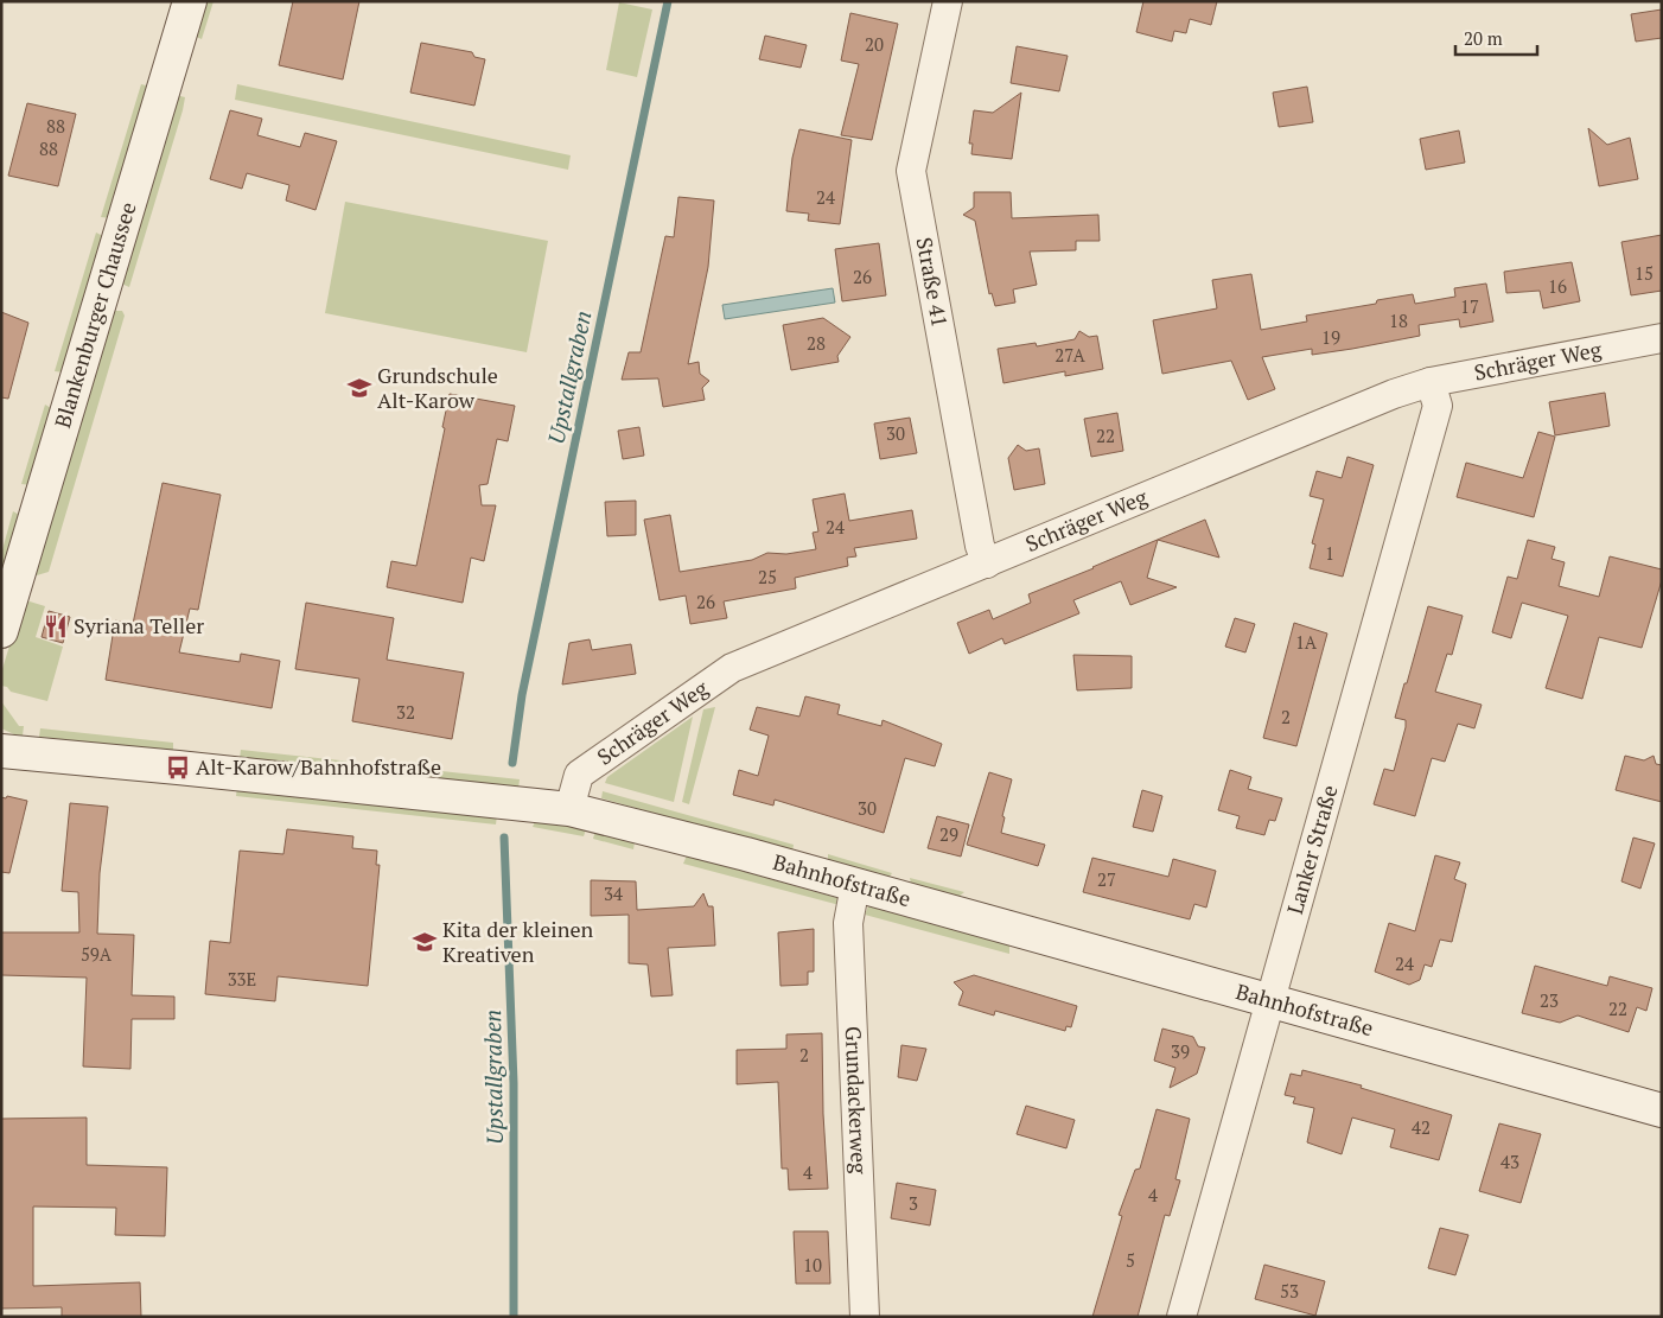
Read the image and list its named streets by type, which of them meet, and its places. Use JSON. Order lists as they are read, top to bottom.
{
  "streets": {
    "main road": ["Blankenburger Chaussee", "Bahnhofstraße"],
    "street": [
      "Straße 41",
      "Schräger Weg",
      "Lanker Straße",
      "Grundackerweg"
    ]
  },
  "crossings": [
    ["Straße 41", "Schräger Weg"],
    ["Schräger Weg", "Lanker Straße"],
    ["Schräger Weg", "Bahnhofstraße"],
    ["Lanker Straße", "Bahnhofstraße"],
    ["Bahnhofstraße", "Grundackerweg"]
  ],
  "water": ["Upstallgraben"],
  "places": {
    "school or university": ["Grundschule Alt-Karow", "Kita der kleinen Kreativen"],
    "restaurant": ["Syriana Teller"],
    "bus stop": ["Alt-Karow/Bahnhofstraße"]
  },
  "house_numbers": [
    "20",
    "88",
    "88",
    "24",
    "15",
    "26",
    "16",
    "17",
    "18",
    "19",
    "28",
    "27A",
    "30",
    "22",
    "24",
    "1",
    "25",
    "26",
    "1A",
    "32",
    "2",
    "30",
    "29",
    "27",
    "34",
    "59A",
    "24",
    "33E",
    "23",
    "22",
    "39",
    "2",
    "42",
    "43",
    "4",
    "4",
    "3",
    "5",
    "10",
    "53"
  ],
  "scale_bar": "20 m"
}
